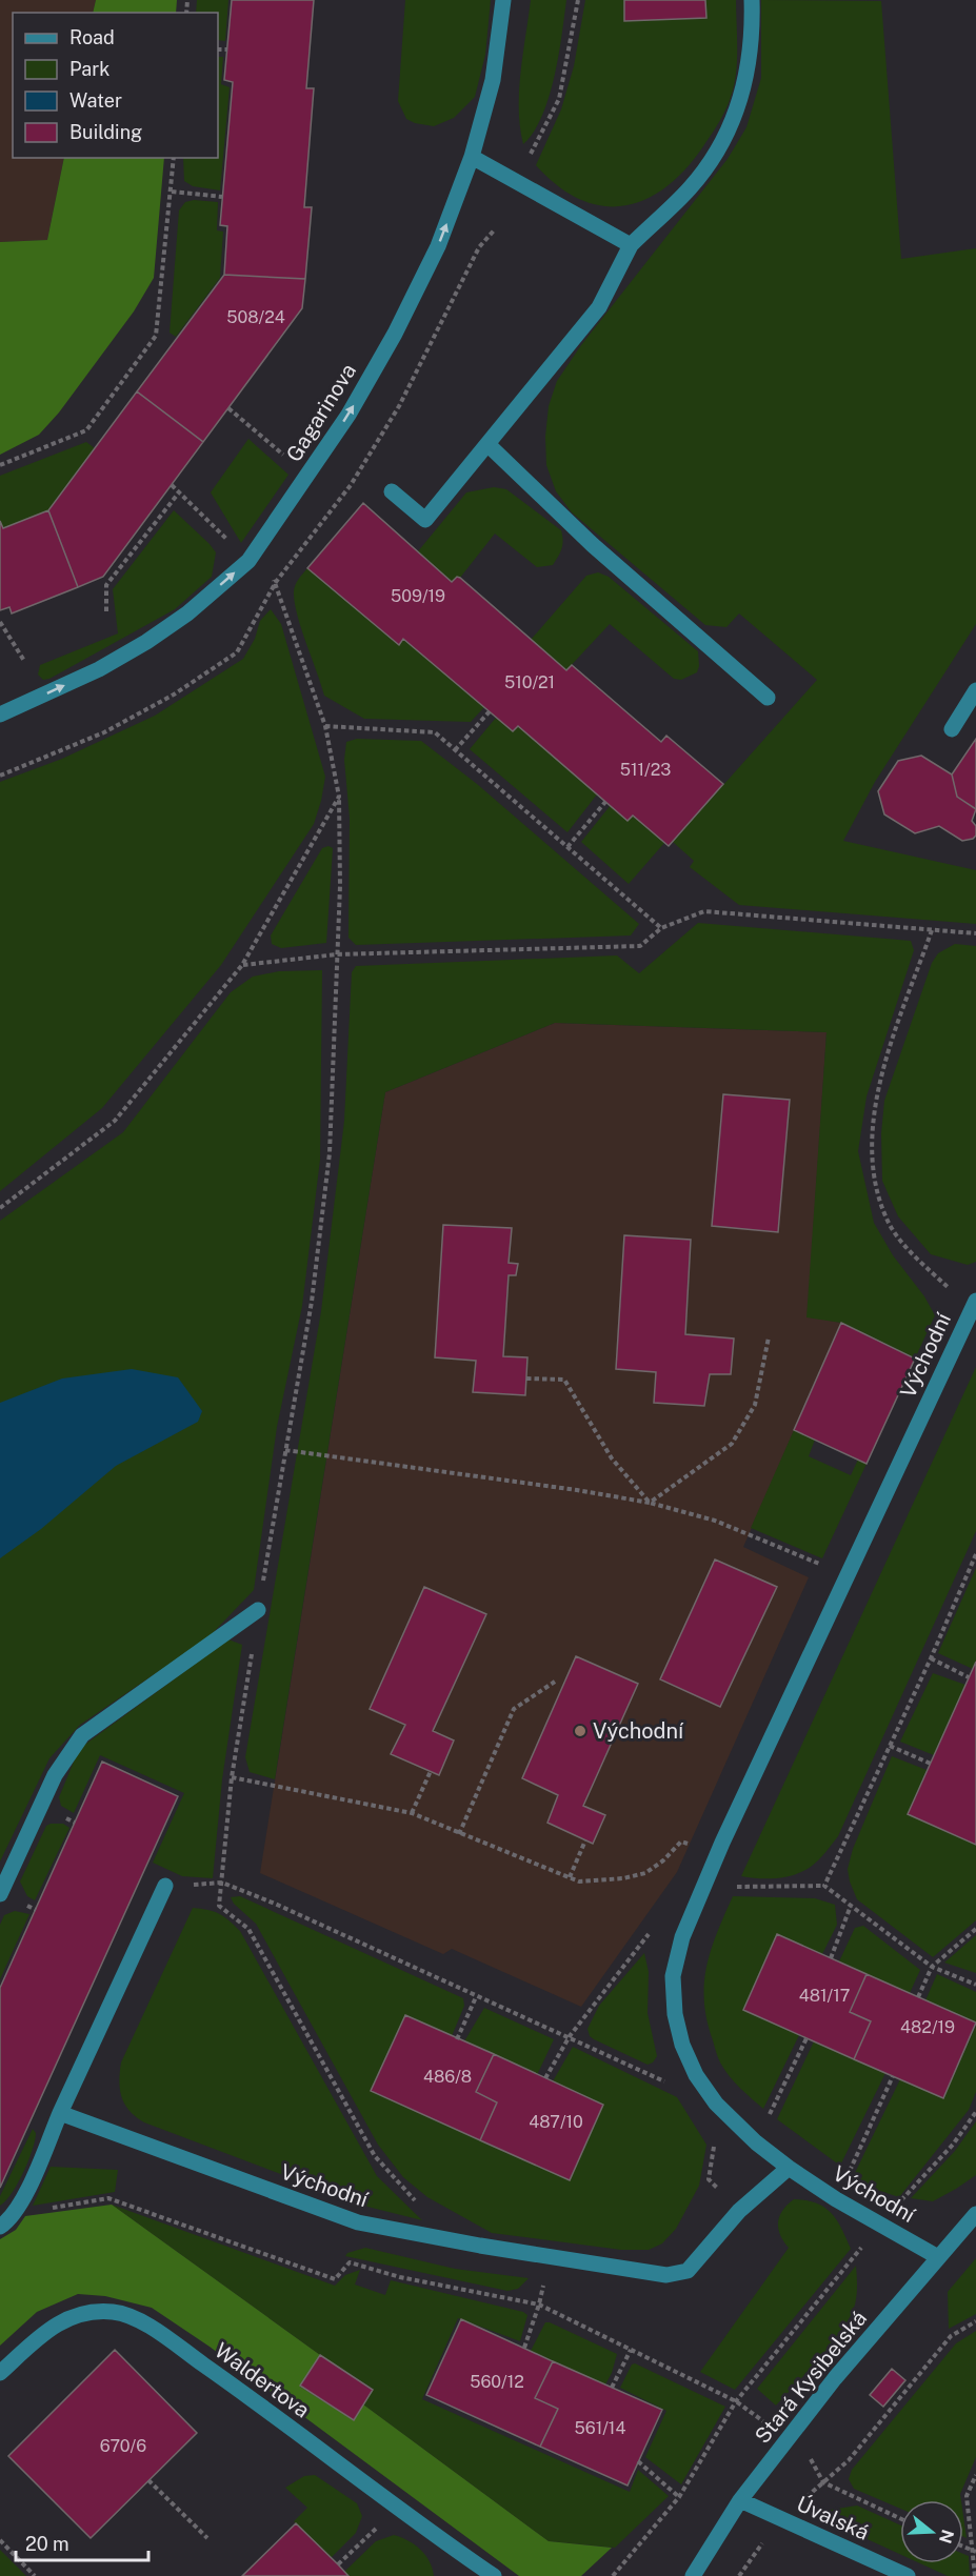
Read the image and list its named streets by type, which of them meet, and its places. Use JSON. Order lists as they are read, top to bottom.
{
  "streets": {
    "street": [
      "Gagarinova",
      "Východní",
      "Stará Kysibelská",
      "Waldertova",
      "Úvalská"
    ]
  },
  "crossings": [
    ["Východní", "Stará Kysibelská"],
    ["Stará Kysibelská", "Úvalská"]
  ],
  "one_way": ["Gagarinova"],
  "places": ["Východní"],
  "house_numbers": [
    "508/24",
    "509/19",
    "510/21",
    "511/23",
    "481/17",
    "482/19",
    "486/8",
    "487/10",
    "560/12",
    "561/14",
    "670/6"
  ],
  "legend": [
    "Road",
    "Park",
    "Water",
    "Building"
  ],
  "scale_bar": "20 m",
  "north": "right"
}
